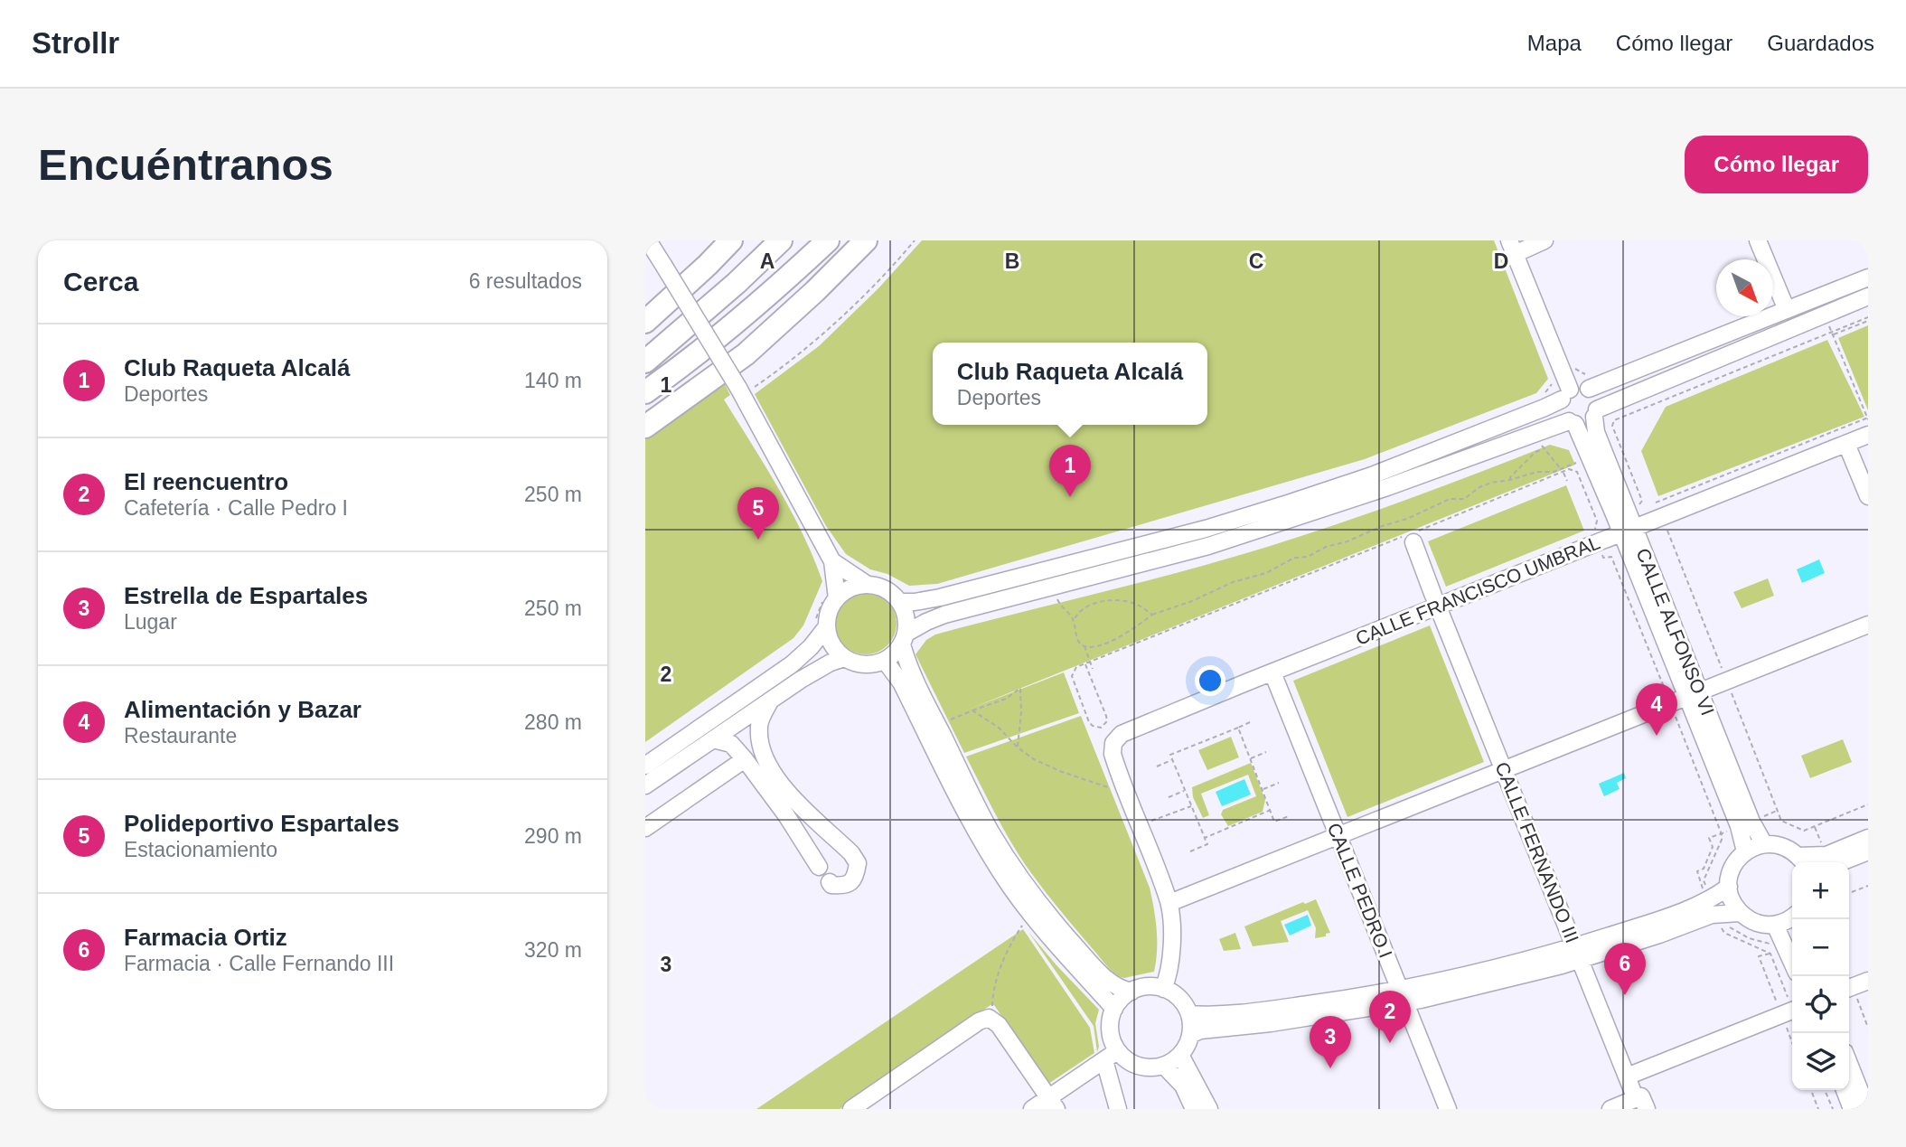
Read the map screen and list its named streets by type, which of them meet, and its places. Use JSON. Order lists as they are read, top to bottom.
{
  "streets": {
    "street": [
      "CALLE FRANCISCO UMBRAL",
      "CALLE ALFONSO VI",
      "CALLE FERNANDO III",
      "CALLE PEDRO I"
    ]
  },
  "crossings": [
    ["CALLE FRANCISCO UMBRAL", "CALLE ALFONSO VI"],
    ["CALLE FRANCISCO UMBRAL", "CALLE FERNANDO III"],
    ["CALLE FRANCISCO UMBRAL", "CALLE PEDRO I"]
  ],
  "north": "bottom right",
  "page": {
    "header": "Strollr",
    "nav": ["Mapa", "Cómo llegar", "Guardados"],
    "buttons": "Cómo llegar",
    "title": "Encuéntranos",
    "heading": ["Cerca", "6 resultados"],
    "list": [
      {
        "mark": "1",
        "name": "Club Raqueta Alcalá",
        "note": "Deportes",
        "value": "140 m"
      },
      {
        "mark": "2",
        "name": "El reencuentro",
        "note": "Cafetería · Calle Pedro I",
        "value": "250 m"
      },
      {
        "mark": "3",
        "name": "Estrella de Espartales",
        "note": "Lugar",
        "value": "250 m"
      },
      {
        "mark": "4",
        "name": "Alimentación y Bazar",
        "note": "Restaurante",
        "value": "280 m"
      },
      {
        "mark": "5",
        "name": "Polideportivo Espartales",
        "note": "Estacionamiento",
        "value": "290 m"
      },
      {
        "mark": "6",
        "name": "Farmacia Ortiz",
        "note": "Farmacia · Calle Fernando III",
        "value": "320 m"
      }
    ],
    "popup": ["Club Raqueta Alcalá", "Deportes"],
    "pins": [
      "1",
      "5",
      "4",
      "6",
      "2",
      "3"
    ],
    "map_buttons": ["+", "−"]
  },
  "grid": {
    "columns": [
      "A",
      "B",
      "C",
      "D"
    ],
    "rows": ["1", "2", "3"]
  }
}
